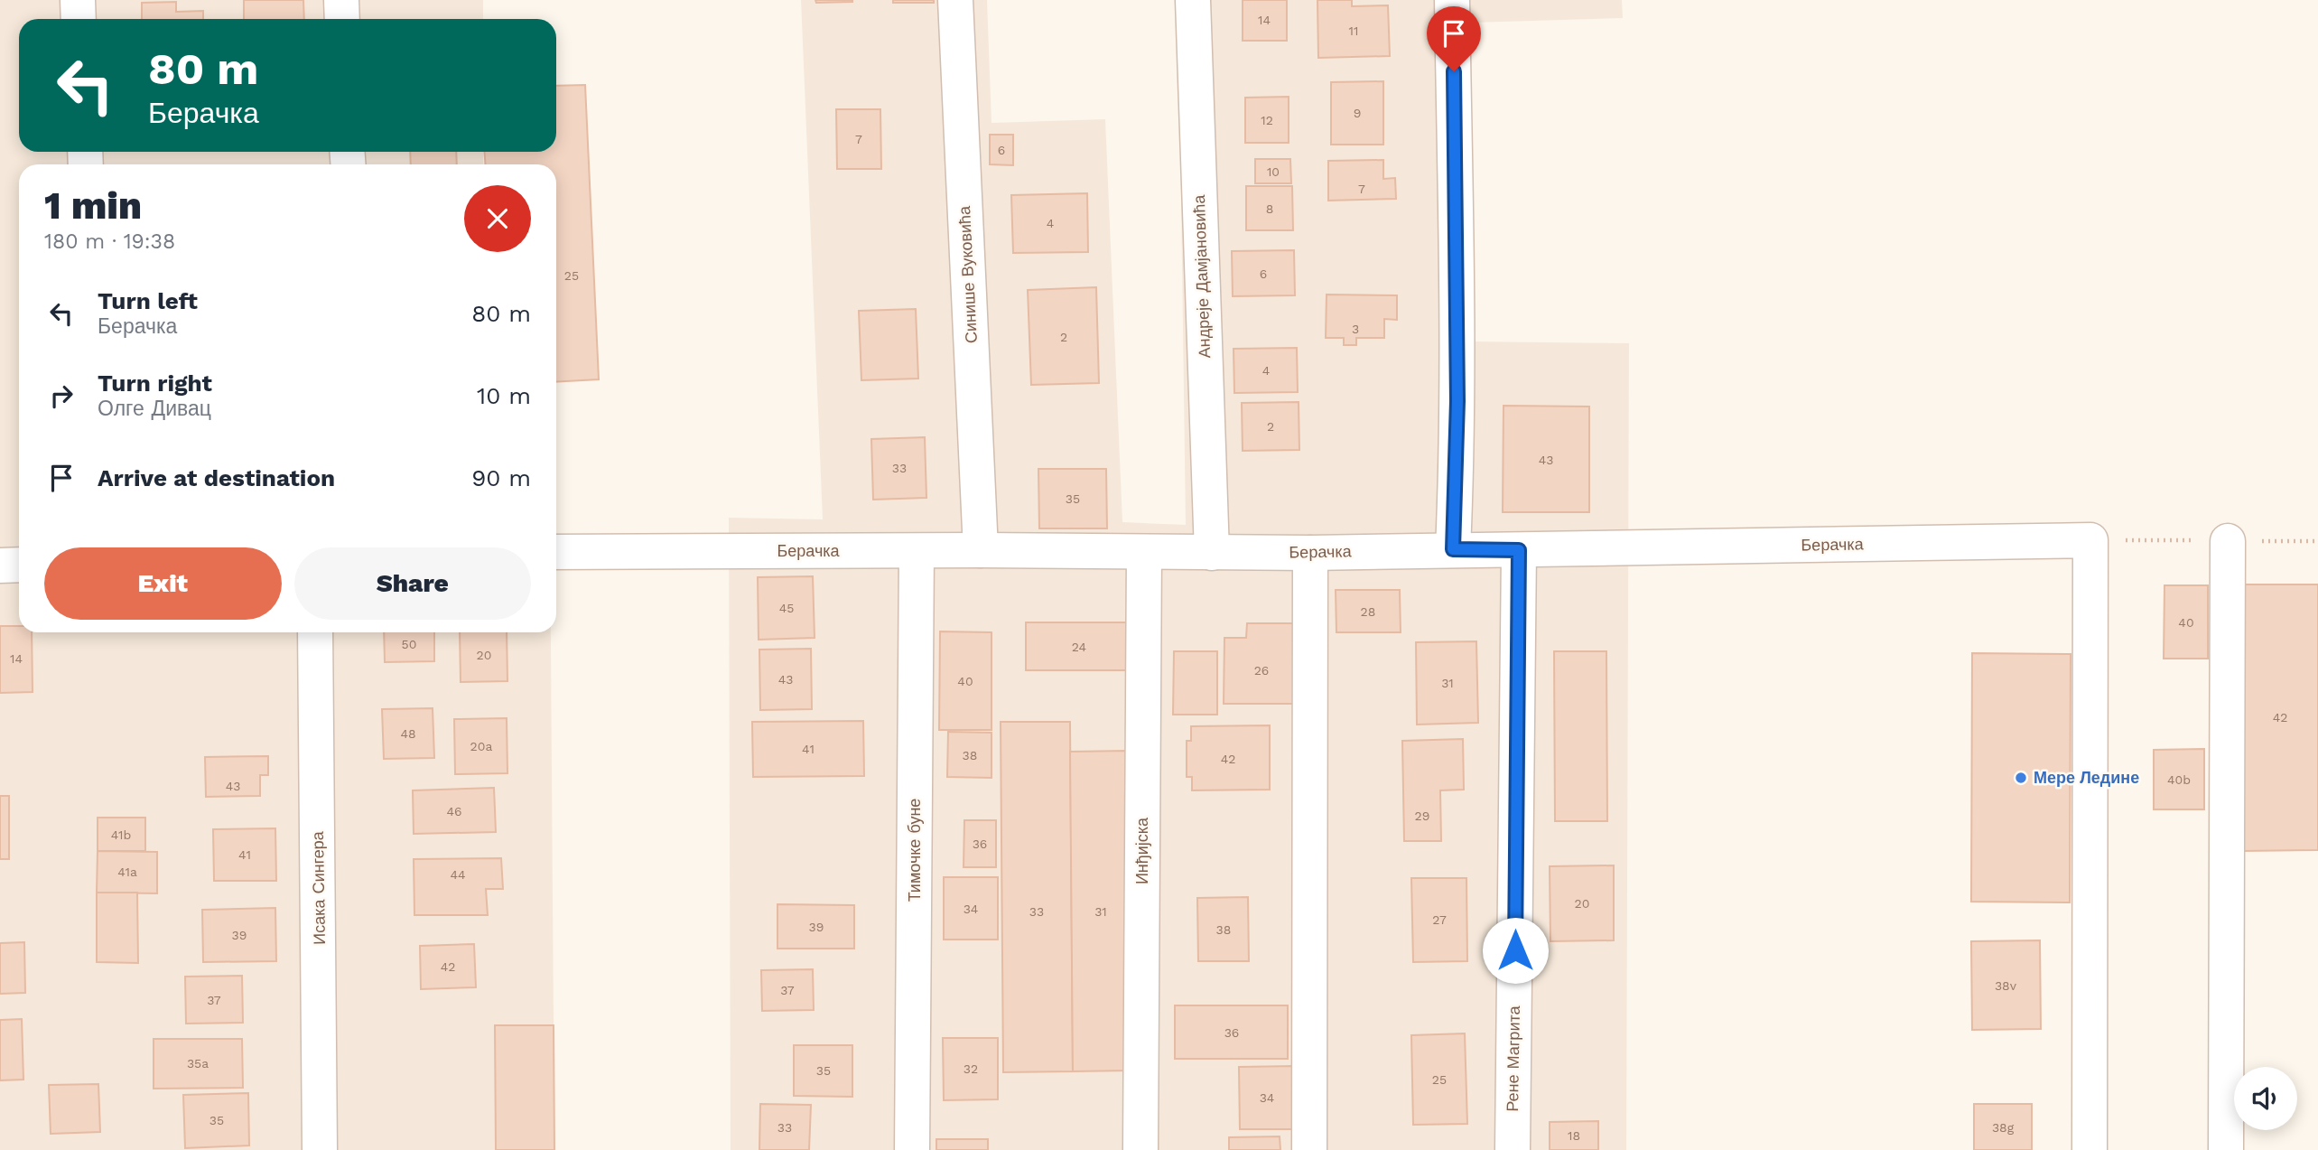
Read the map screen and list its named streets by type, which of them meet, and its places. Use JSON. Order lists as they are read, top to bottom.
{
  "streets": {
    "street": [
      "Синише Вуковића",
      "Андреје Дамјановића",
      "Берачка",
      "Тимочке буне",
      "Инђијска",
      "Исака Сингера",
      "Рене Магрита"
    ]
  },
  "crossings": [
    ["Синише Вуковића", "Берачка"],
    ["Андреје Дамјановића", "Берачка"],
    ["Берачка", "Тимочке буне"],
    ["Берачка", "Инђијска"],
    ["Берачка", "Рене Магрита"]
  ],
  "places": ["Мере Ледине"],
  "house_numbers": [
    "14",
    "11",
    "9",
    "12",
    "7",
    "6",
    "10",
    "7",
    "8",
    "4",
    "6",
    "25",
    "3",
    "2",
    "4",
    "2",
    "43",
    "33",
    "35",
    "45",
    "28",
    "40",
    "50",
    "24",
    "20",
    "14",
    "26",
    "43",
    "40",
    "31",
    "42",
    "48",
    "20a",
    "41",
    "38",
    "42",
    "40b",
    "43",
    "46",
    "29",
    "41b",
    "36",
    "41",
    "41a",
    "44",
    "20",
    "34",
    "33",
    "31",
    "27",
    "39",
    "38",
    "39",
    "42",
    "38v",
    "37",
    "37",
    "36",
    "35a",
    "32",
    "35",
    "25",
    "34",
    "35",
    "33",
    "38g",
    "18"
  ],
  "page": {
    "turn": ["80 m", "Берачка"],
    "heading": ["1 min", "180 m · 19:38"],
    "list": [
      {
        "name": "Turn left",
        "note": "Берачка",
        "value": "80 m"
      },
      {
        "name": "Turn right",
        "note": "Олге Дивац",
        "value": "10 m"
      },
      {
        "name": "Arrive at destination",
        "value": "90 m"
      }
    ],
    "buttons": ["Exit", "Share"]
  }
}
